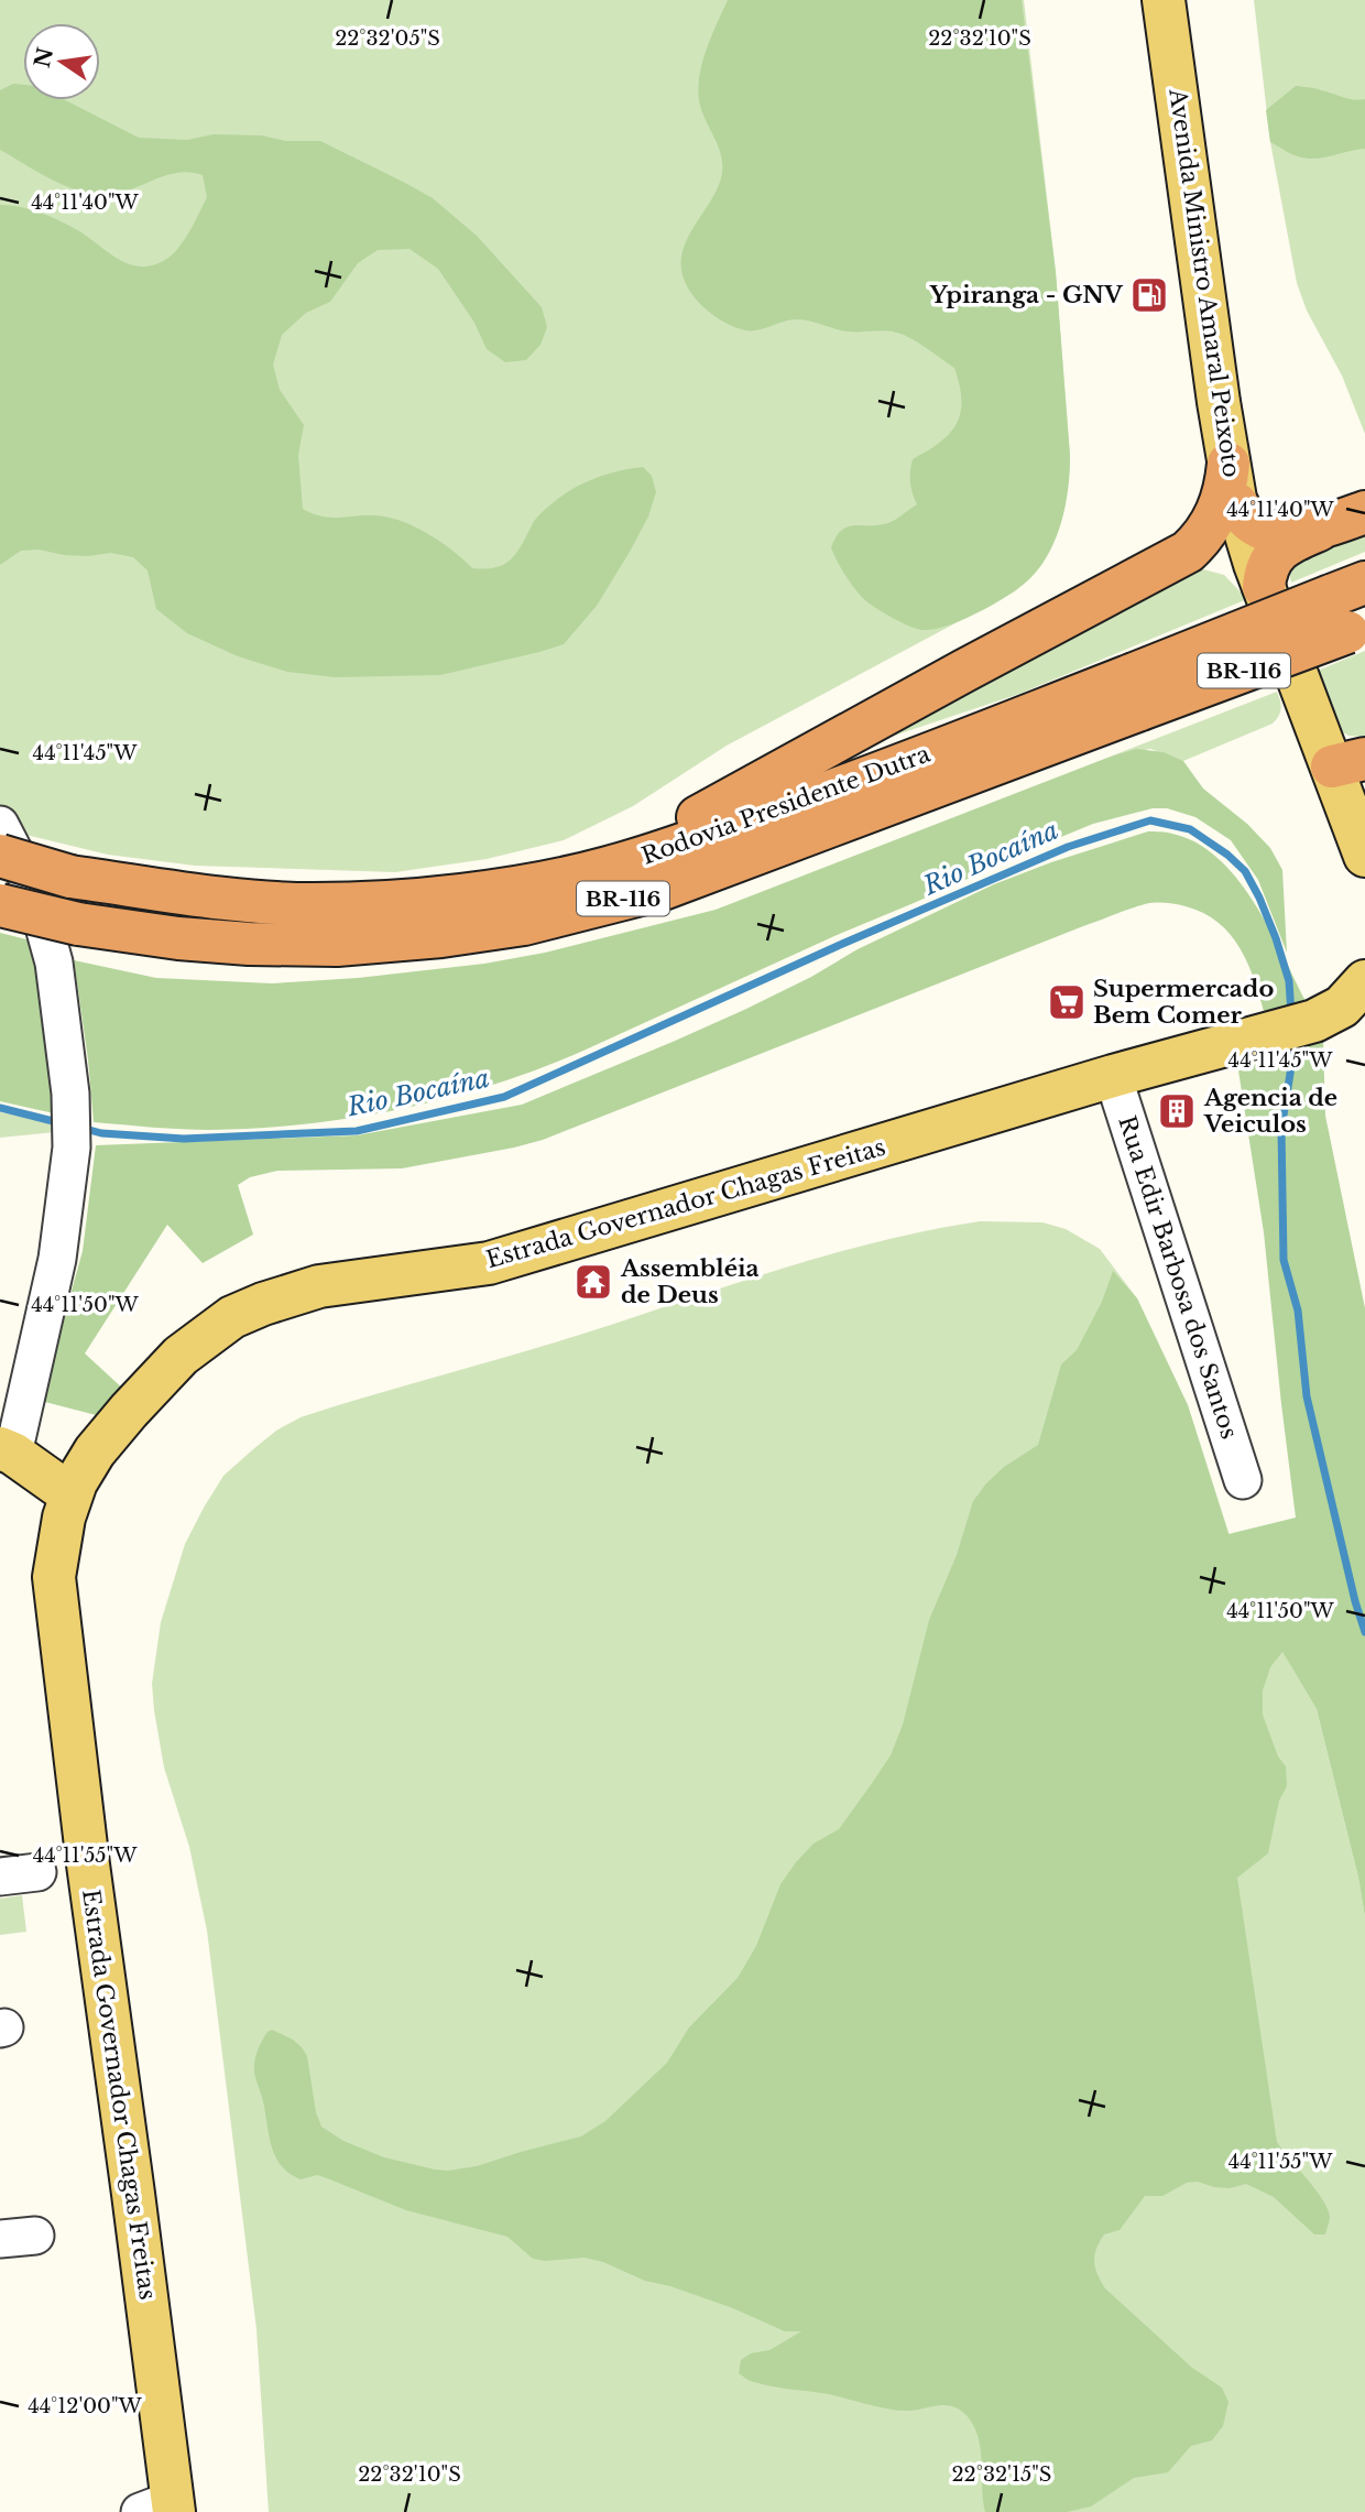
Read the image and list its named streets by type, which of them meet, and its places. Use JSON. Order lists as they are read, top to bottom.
{
  "streets": {
    "highway": ["BR-116", "Rodovia Presidente Dutra"],
    "main road": ["Avenida Ministro Amaral Peixoto", "Estrada Governador Chagas Freitas"],
    "street": ["Rua Edir Barbosa dos Santos"]
  },
  "crossings": [
    ["Estrada Governador Chagas Freitas", "Rua Edir Barbosa dos Santos"]
  ],
  "water": ["Rio Bocaína"],
  "places": {
    "fuel station": ["Ypiranga - GNV"],
    "supermarket": ["Supermercado Bem Comer"],
    "building": ["Agencia de Veiculos"],
    "temple": ["Assembléia de Deus"]
  },
  "north": "left",
  "coordinates": [
    "22°32'05\"S",
    "22°32'10\"S",
    "44°11'40\"W",
    "44°11'45\"W",
    "44°11'50\"W",
    "44°11'55\"W",
    "44°12'00\"W",
    "22°32'15\"S"
  ]
}
